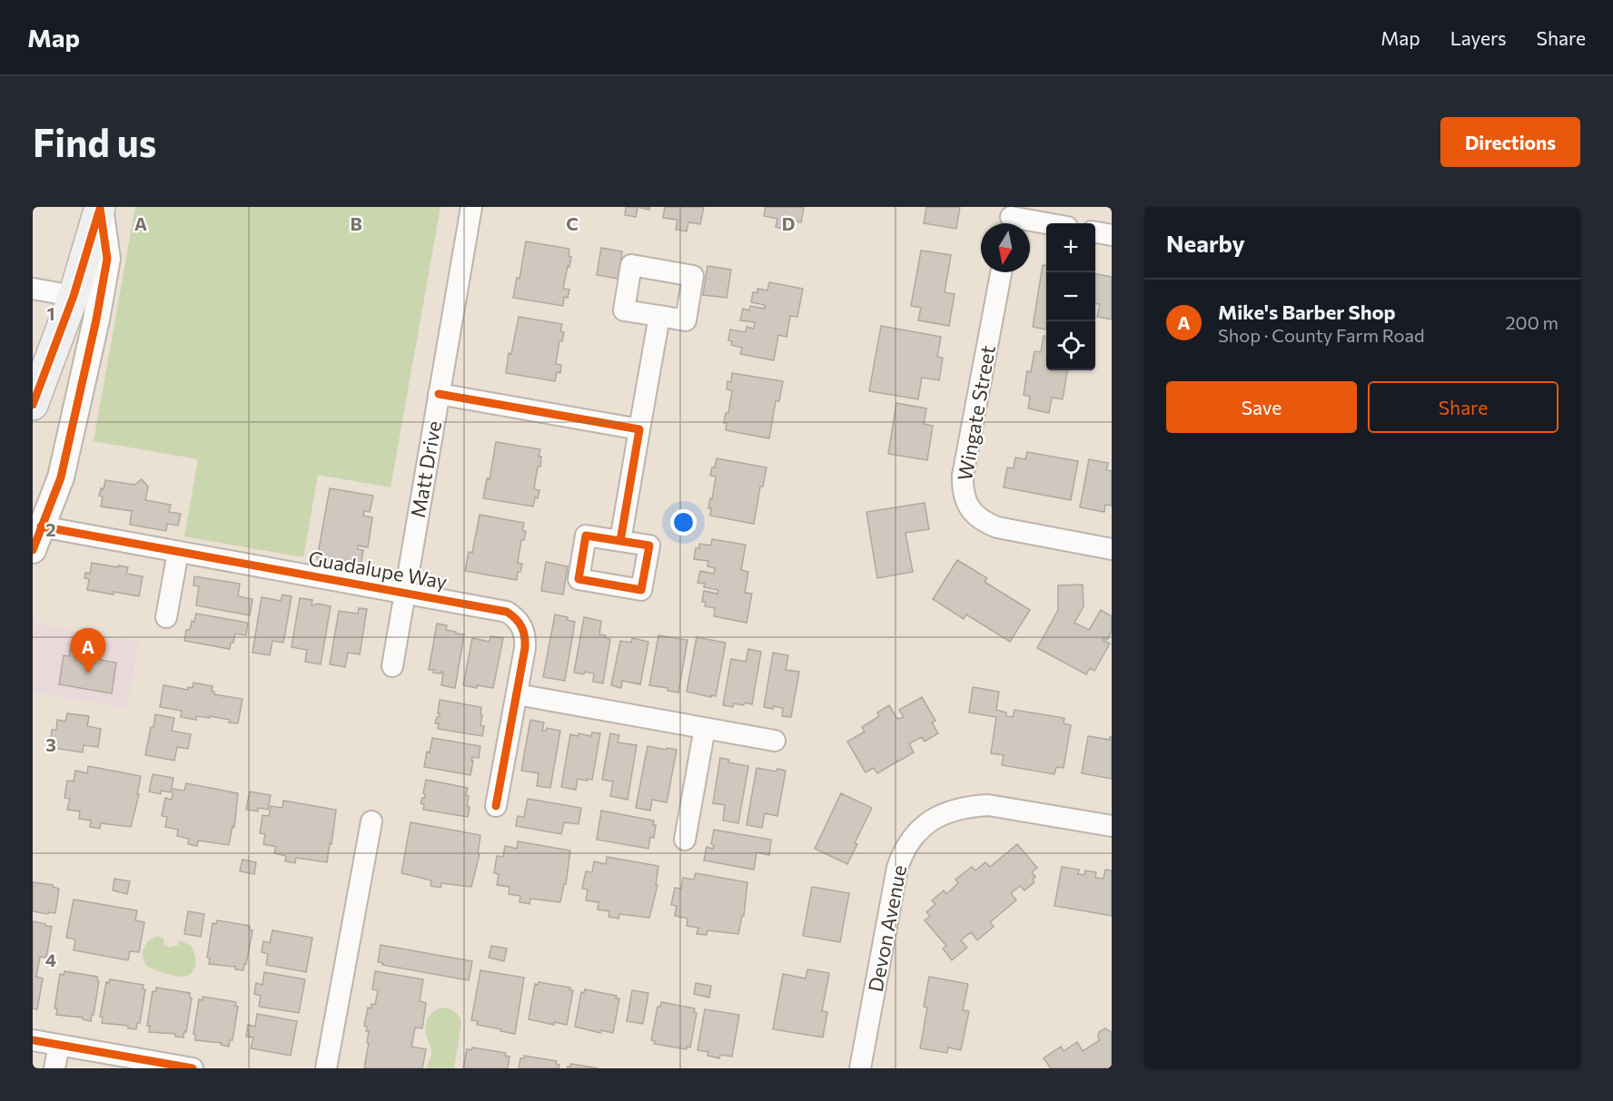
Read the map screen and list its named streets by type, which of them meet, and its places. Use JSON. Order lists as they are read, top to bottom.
{
  "streets": {
    "street": [
      "Wingate Street",
      "Matt Drive",
      "Guadalupe Way",
      "Devon Avenue"
    ]
  },
  "crossings": [
    ["Matt Drive", "Guadalupe Way"]
  ],
  "north": "bottom",
  "page": {
    "header": "Map",
    "nav": ["Map", "Layers", "Share"],
    "buttons": [
      "Directions",
      ["Save", "Share"]
    ],
    "title": "Find us",
    "heading": "Nearby",
    "map_buttons": ["+", "−"],
    "list": [
      {
        "mark": "A",
        "name": "Mike's Barber Shop",
        "note": "Shop · County Farm Road",
        "value": "200 m"
      }
    ],
    "pins": "A"
  },
  "grid": {
    "columns": [
      "A",
      "B",
      "C",
      "D"
    ],
    "rows": [
      "1",
      "2",
      "3",
      "4"
    ]
  }
}
